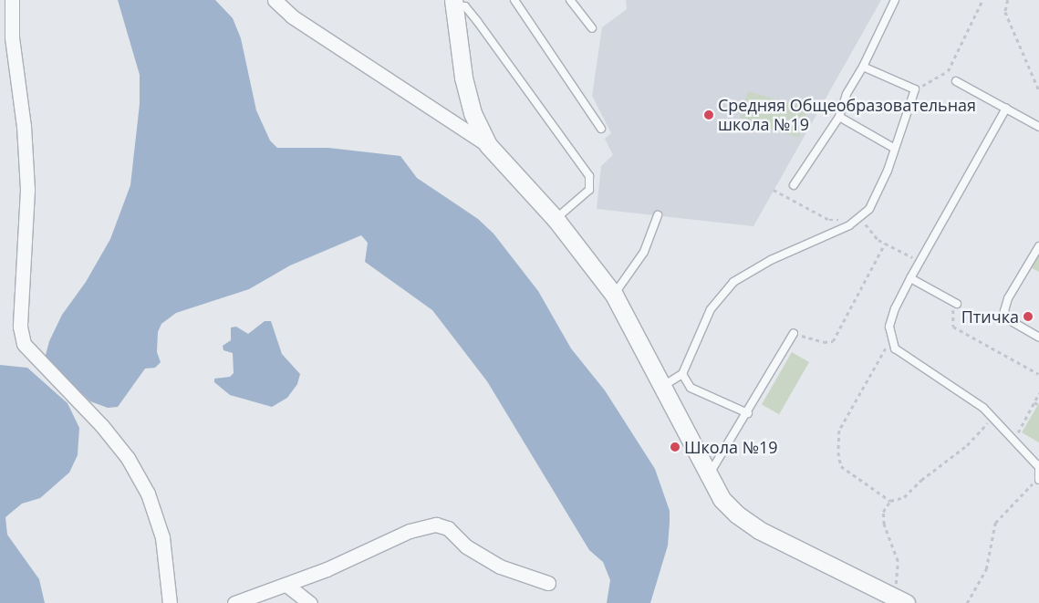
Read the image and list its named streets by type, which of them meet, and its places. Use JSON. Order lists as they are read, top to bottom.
{
  "places": ["Средняя Общеобразовательная школа №19", "Птичка", "Школа №19"]
}
